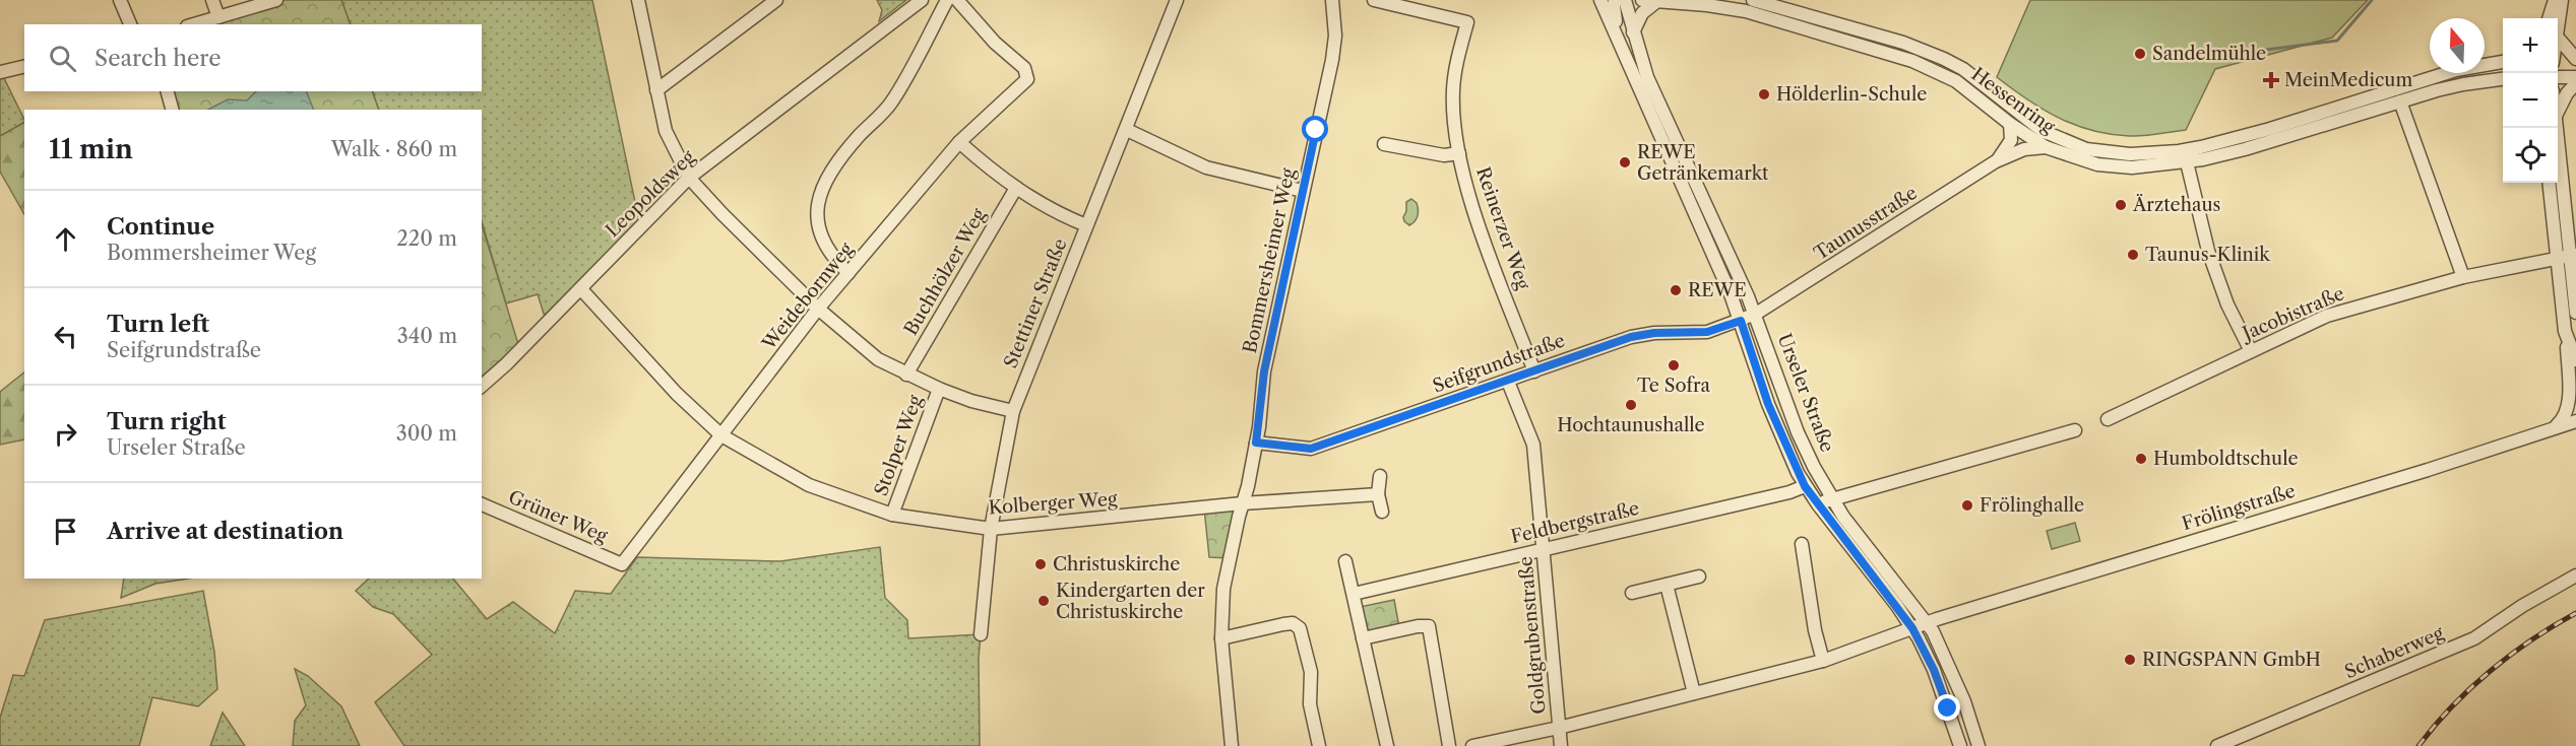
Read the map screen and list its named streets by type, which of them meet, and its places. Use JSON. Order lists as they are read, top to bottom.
{
  "streets": {
    "street": [
      "Hessenring",
      "Leopoldsweg",
      "Taunusstraße",
      "Reinerzer Weg",
      "Bommersheimer Weg",
      "Buchhölzer Weg",
      "Weidebornweg",
      "Stettiner Straße",
      "Jacobistraße",
      "Seifgrundstraße",
      "Urseler Straße",
      "Stolper Weg",
      "Kolberger Weg",
      "Frölingstraße",
      "Grüner Weg",
      "Feldbergstraße",
      "Goldgrubenstraße",
      "Schaberweg"
    ]
  },
  "crossings": [
    ["Hessenring", "Taunusstraße"],
    ["Leopoldsweg", "Kolberger Weg"],
    ["Taunusstraße", "Seifgrundstraße"],
    ["Taunusstraße", "Urseler Straße"],
    ["Reinerzer Weg", "Seifgrundstraße"],
    ["Bommersheimer Weg", "Seifgrundstraße"],
    ["Bommersheimer Weg", "Kolberger Weg"],
    ["Weidebornweg", "Kolberger Weg"],
    ["Weidebornweg", "Grüner Weg"],
    ["Stettiner Straße", "Kolberger Weg"],
    ["Seifgrundstraße", "Urseler Straße"],
    ["Seifgrundstraße", "Goldgrubenstraße"],
    ["Urseler Straße", "Frölingstraße"],
    ["Urseler Straße", "Feldbergstraße"],
    ["Stolper Weg", "Kolberger Weg"],
    ["Frölingstraße", "Goldgrubenstraße"],
    ["Feldbergstraße", "Goldgrubenstraße"]
  ],
  "places": {
    "other": [
      "Sandelmühle",
      "Hölderlin-Schule",
      "REWE Getränkemarkt",
      "Ärztehaus",
      "Taunus-Klinik",
      "REWE",
      "Te Sofra",
      "Hochtaunushalle",
      "Humboldtschule",
      "Frölinghalle",
      "Christuskirche",
      "Kindergarten der Christuskirche",
      "RINGSPANN GmbH"
    ],
    "health": ["MeinMedicum"]
  },
  "north": "top",
  "page": {
    "map_buttons": ["+", "−"],
    "search": "Search here",
    "heading": ["11 min", "Walk · 860 m"],
    "list": [
      ["Continue", "Bommersheimer Weg", "220 m"],
      ["Turn left", "Seifgrundstraße", "340 m"],
      ["Turn right", "Urseler Straße", "300 m"],
      "Arrive at destination"
    ]
  }
}
